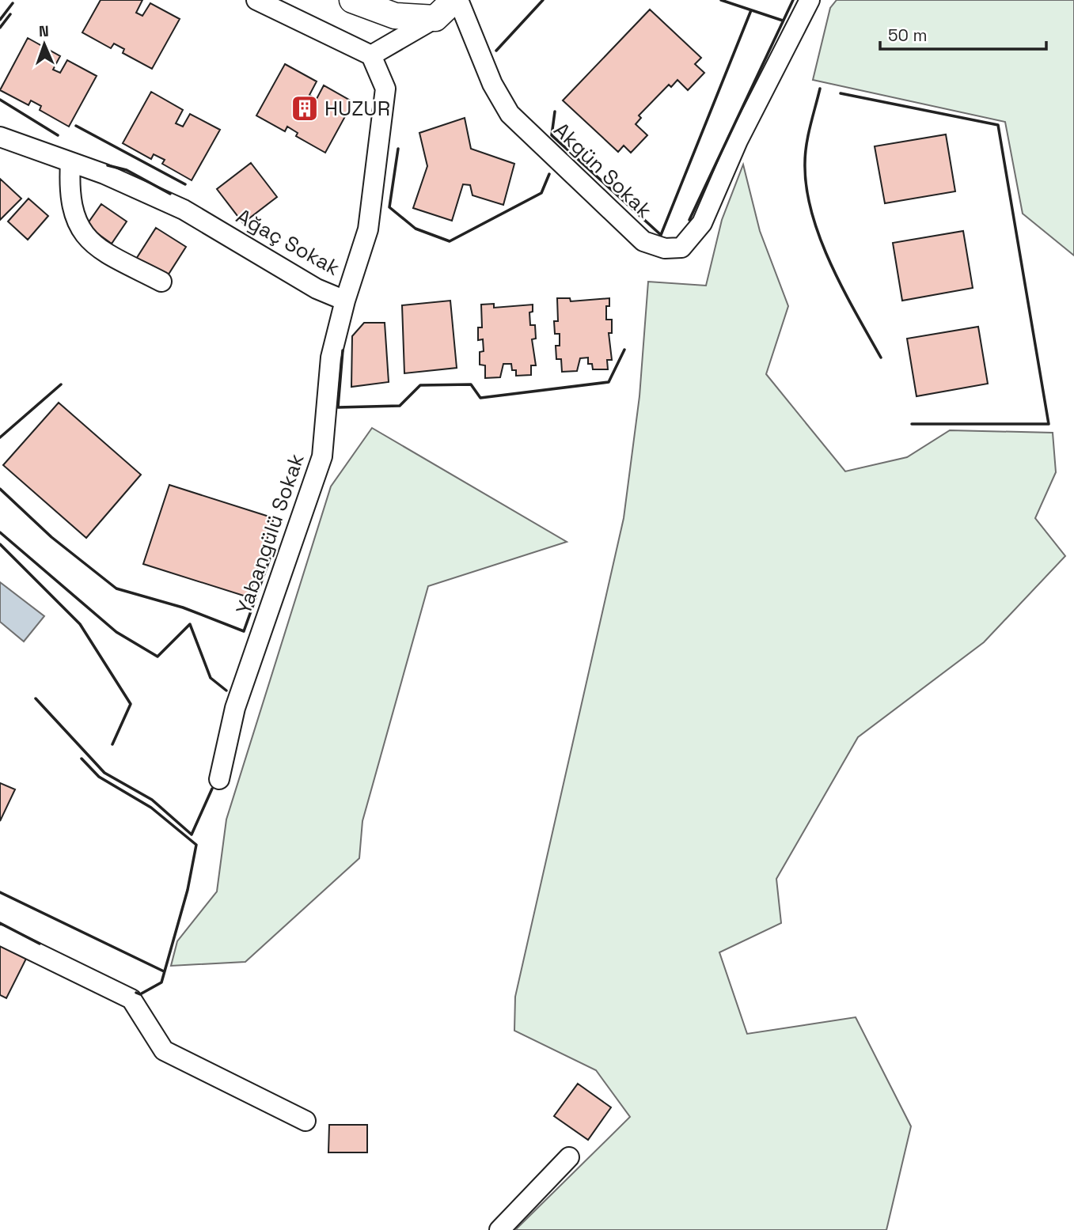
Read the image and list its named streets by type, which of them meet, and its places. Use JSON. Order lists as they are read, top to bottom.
{
  "streets": {
    "street": ["Akgün Sokak", "Ağaç Sokak", "Yabangülü Sokak"]
  },
  "crossings": [
    ["Ağaç Sokak", "Yabangülü Sokak"]
  ],
  "places": {
    "building": ["HUZUR"]
  },
  "scale_bar": "50 m",
  "north": "top"
}
